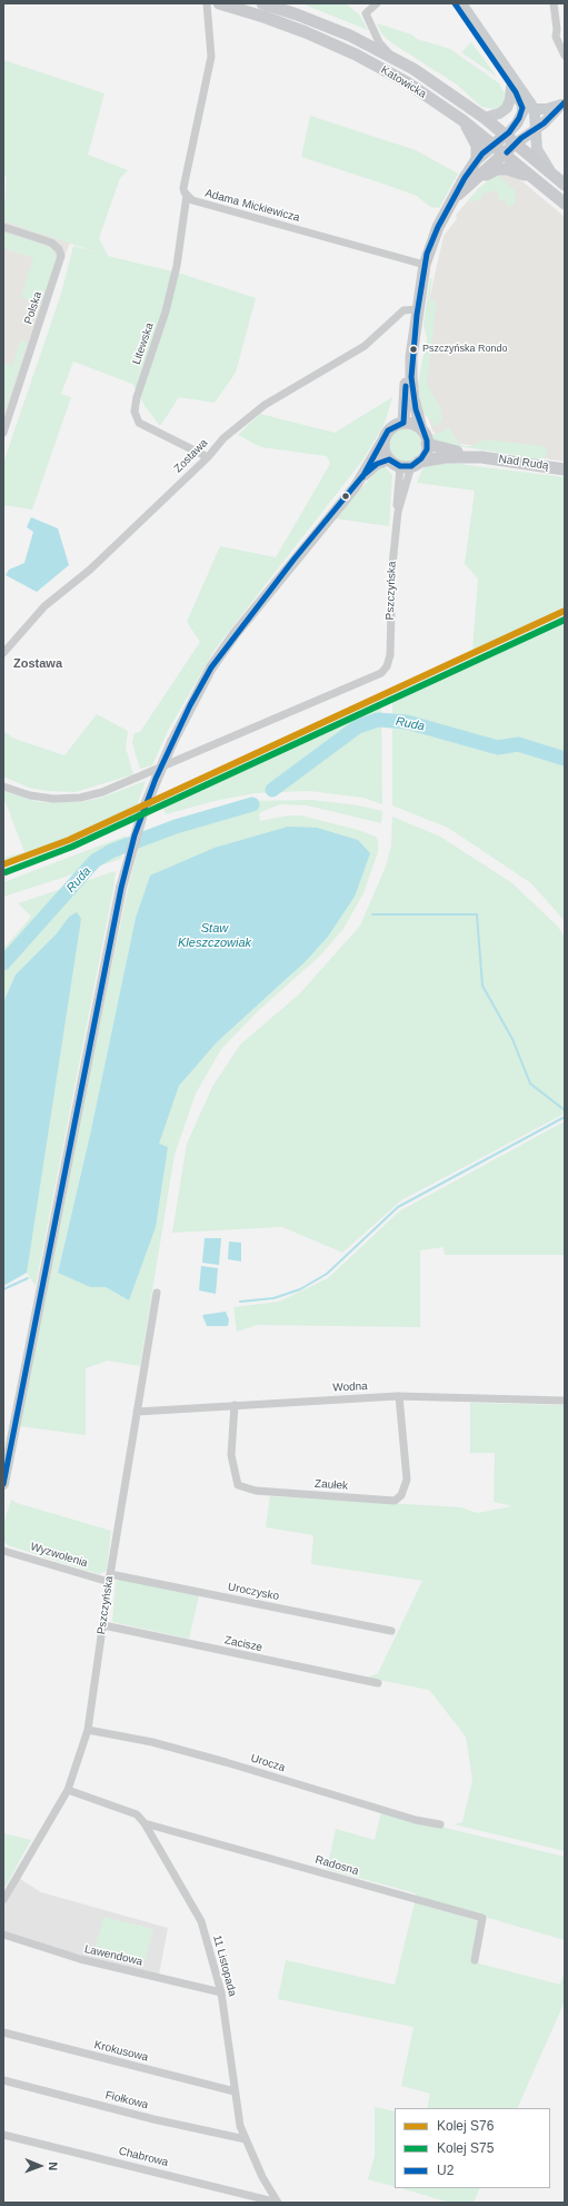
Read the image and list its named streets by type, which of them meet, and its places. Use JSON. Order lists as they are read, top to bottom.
{
  "streets": {
    "main road": ["Katowicka", "Nad Rudą"],
    "street": [
      "Adama Mickiewicza",
      "Polska",
      "Litewska",
      "Zostawa",
      "Pszczyńska",
      "Wodna",
      "Zaułek",
      "Wyzwolenia",
      "Uroczysko",
      "Zacisze",
      "Urocza",
      "Radosna",
      "Lawendowa",
      "11 Listopada",
      "Krokusowa",
      "Fiołkowa",
      "Chabrowa"
    ]
  },
  "crossings": [
    ["Adama Mickiewicza", "Litewska"],
    ["Litewska", "Zostawa"],
    ["Nad Rudą", "Pszczyńska"],
    ["Pszczyńska", "Wodna"],
    ["Pszczyńska", "Wyzwolenia"],
    ["Pszczyńska", "Uroczysko"],
    ["Pszczyńska", "Zacisze"],
    ["Pszczyńska", "Urocza"],
    ["Wodna", "Zaułek"],
    ["Wyzwolenia", "Uroczysko"],
    ["Radosna", "11 Listopada"],
    ["Lawendowa", "11 Listopada"],
    ["11 Listopada", "Krokusowa"],
    ["11 Listopada", "Fiołkowa"],
    ["11 Listopada", "Chabrowa"]
  ],
  "districts": ["Zostawa"],
  "water": ["Ruda", "Staw Kleszczowiak"],
  "places": ["Pszczyńska Rondo"],
  "lines": ["transit line U2", "rail line S76", "rail line S75"],
  "legend": ["Kolej S76", "Kolej S75", "U2"],
  "north": "right"
}
